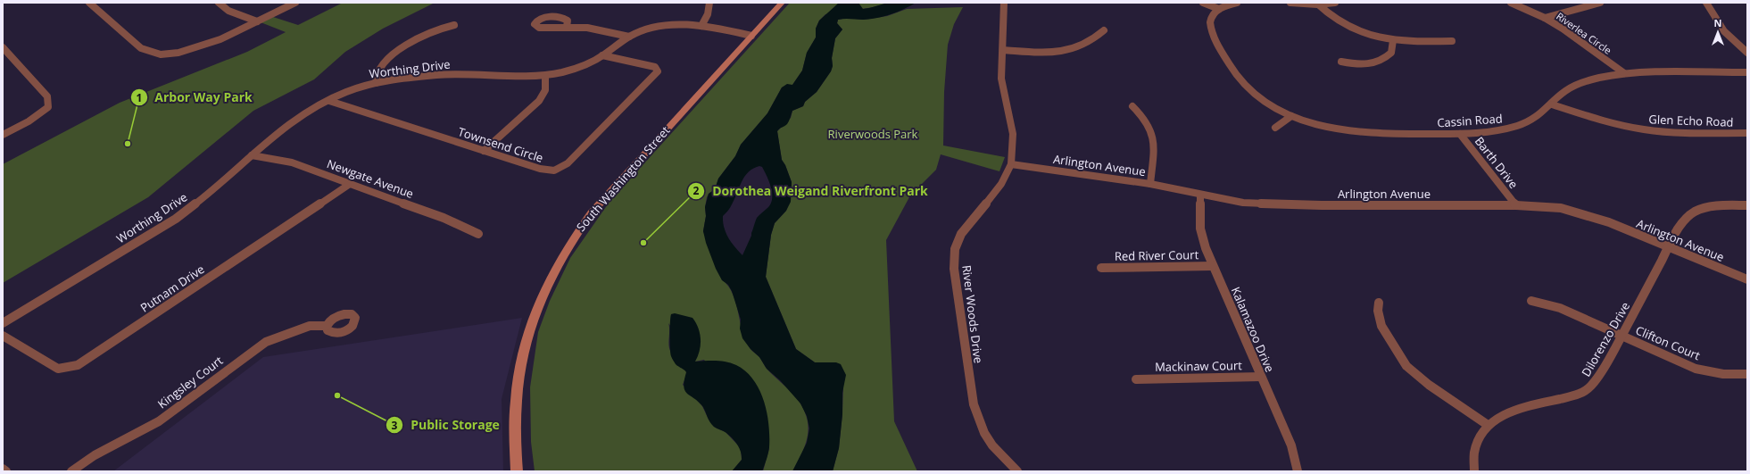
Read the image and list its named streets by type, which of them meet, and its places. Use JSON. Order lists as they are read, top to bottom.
{
  "streets": {
    "main road": ["South Washington Street"],
    "street": [
      "Riverlea Circle",
      "Worthing Drive",
      "Cassin Road",
      "Glen Echo Road",
      "Townsend Circle",
      "Barth Drive",
      "Arlington Avenue",
      "Newgate Avenue",
      "Red River Court",
      "Putnam Drive",
      "River Woods Drive",
      "Kalamazoo Drive",
      "Dilorenzo Drive",
      "Clifton Court",
      "Mackinaw Court",
      "Kingsley Court"
    ]
  },
  "crossings": [
    ["Riverlea Circle", "Cassin Road"],
    ["Worthing Drive", "Townsend Circle"],
    ["Worthing Drive", "Newgate Avenue"],
    ["Worthing Drive", "South Washington Street"],
    ["Cassin Road", "Glen Echo Road"],
    ["Cassin Road", "Barth Drive"],
    ["Barth Drive", "Arlington Avenue"],
    ["Arlington Avenue", "River Woods Drive"],
    ["Arlington Avenue", "Kalamazoo Drive"],
    ["Arlington Avenue", "Dilorenzo Drive"],
    ["Newgate Avenue", "Putnam Drive"],
    ["Red River Court", "Kalamazoo Drive"],
    ["Kalamazoo Drive", "Mackinaw Court"],
    ["Dilorenzo Drive", "Clifton Court"]
  ],
  "parks": ["Riverwoods Park"],
  "places": ["Arbor Way Park", "Dorothea Weigand Riverfront Park", "Public Storage"],
  "north": "top"
}
